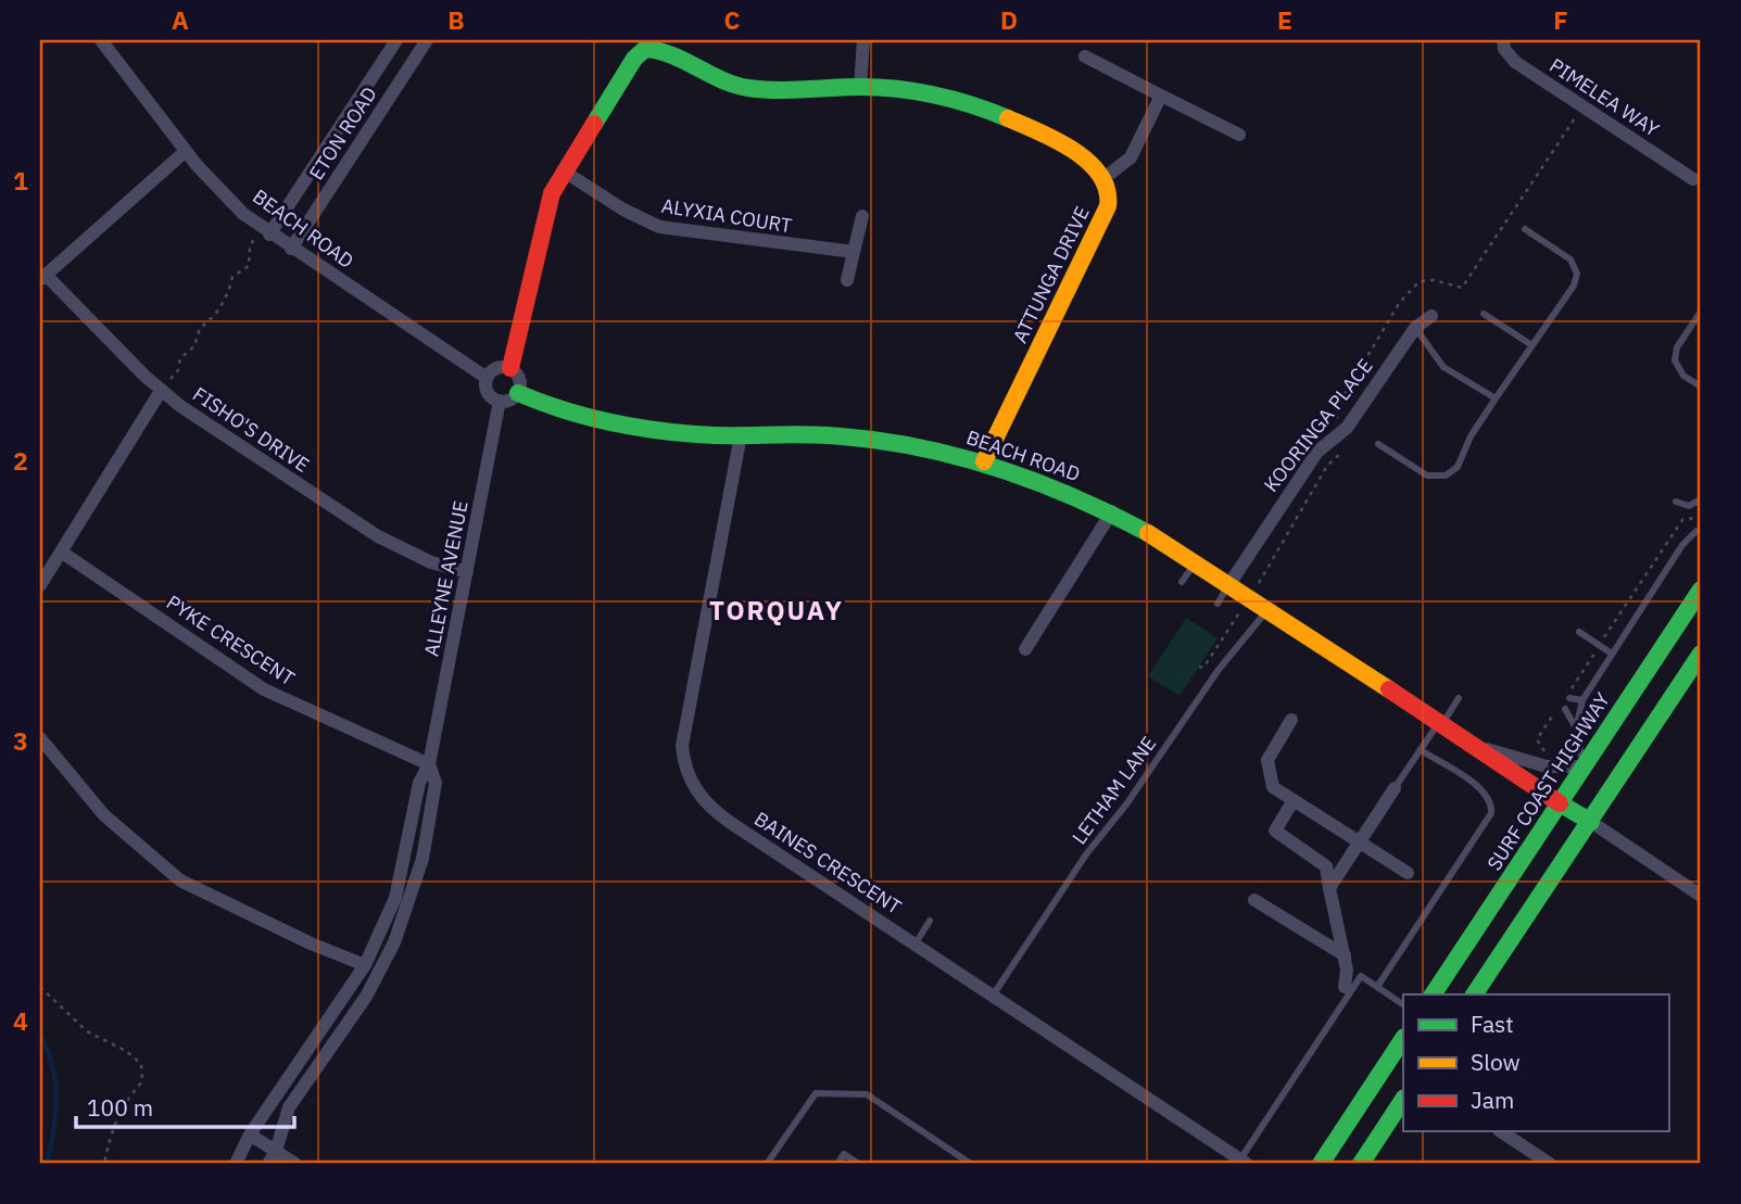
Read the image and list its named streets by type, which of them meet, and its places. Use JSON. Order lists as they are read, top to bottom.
{
  "streets": {
    "street": [
      "PIMELEA WAY",
      "ETON ROAD",
      "ALYXIA COURT",
      "BEACH ROAD",
      "ATTUNGA DRIVE",
      "KOORINGA PLACE",
      "FISHO'S DRIVE",
      "ALLEYNE AVENUE",
      "PYKE CRESCENT",
      "SURF COAST HIGHWAY",
      "BAINES CRESCENT"
    ],
    "lane": ["LETHAM LANE"]
  },
  "crossings": [
    ["ETON ROAD", "BEACH ROAD"],
    ["BEACH ROAD", "ATTUNGA DRIVE"],
    ["BEACH ROAD", "KOORINGA PLACE"],
    ["BEACH ROAD", "ALLEYNE AVENUE"],
    ["BEACH ROAD", "SURF COAST HIGHWAY"],
    ["BEACH ROAD", "LETHAM LANE"],
    ["BEACH ROAD", "BAINES CRESCENT"],
    ["FISHO'S DRIVE", "ALLEYNE AVENUE"],
    ["ALLEYNE AVENUE", "PYKE CRESCENT"],
    ["LETHAM LANE", "BAINES CRESCENT"]
  ],
  "districts": ["TORQUAY"],
  "legend": ["Fast", "Slow", "Jam"],
  "scale_bar": "100 m",
  "grid": {
    "columns": [
      "A",
      "B",
      "C",
      "D",
      "E",
      "F"
    ],
    "rows": [
      "1",
      "2",
      "3",
      "4"
    ]
  }
}
